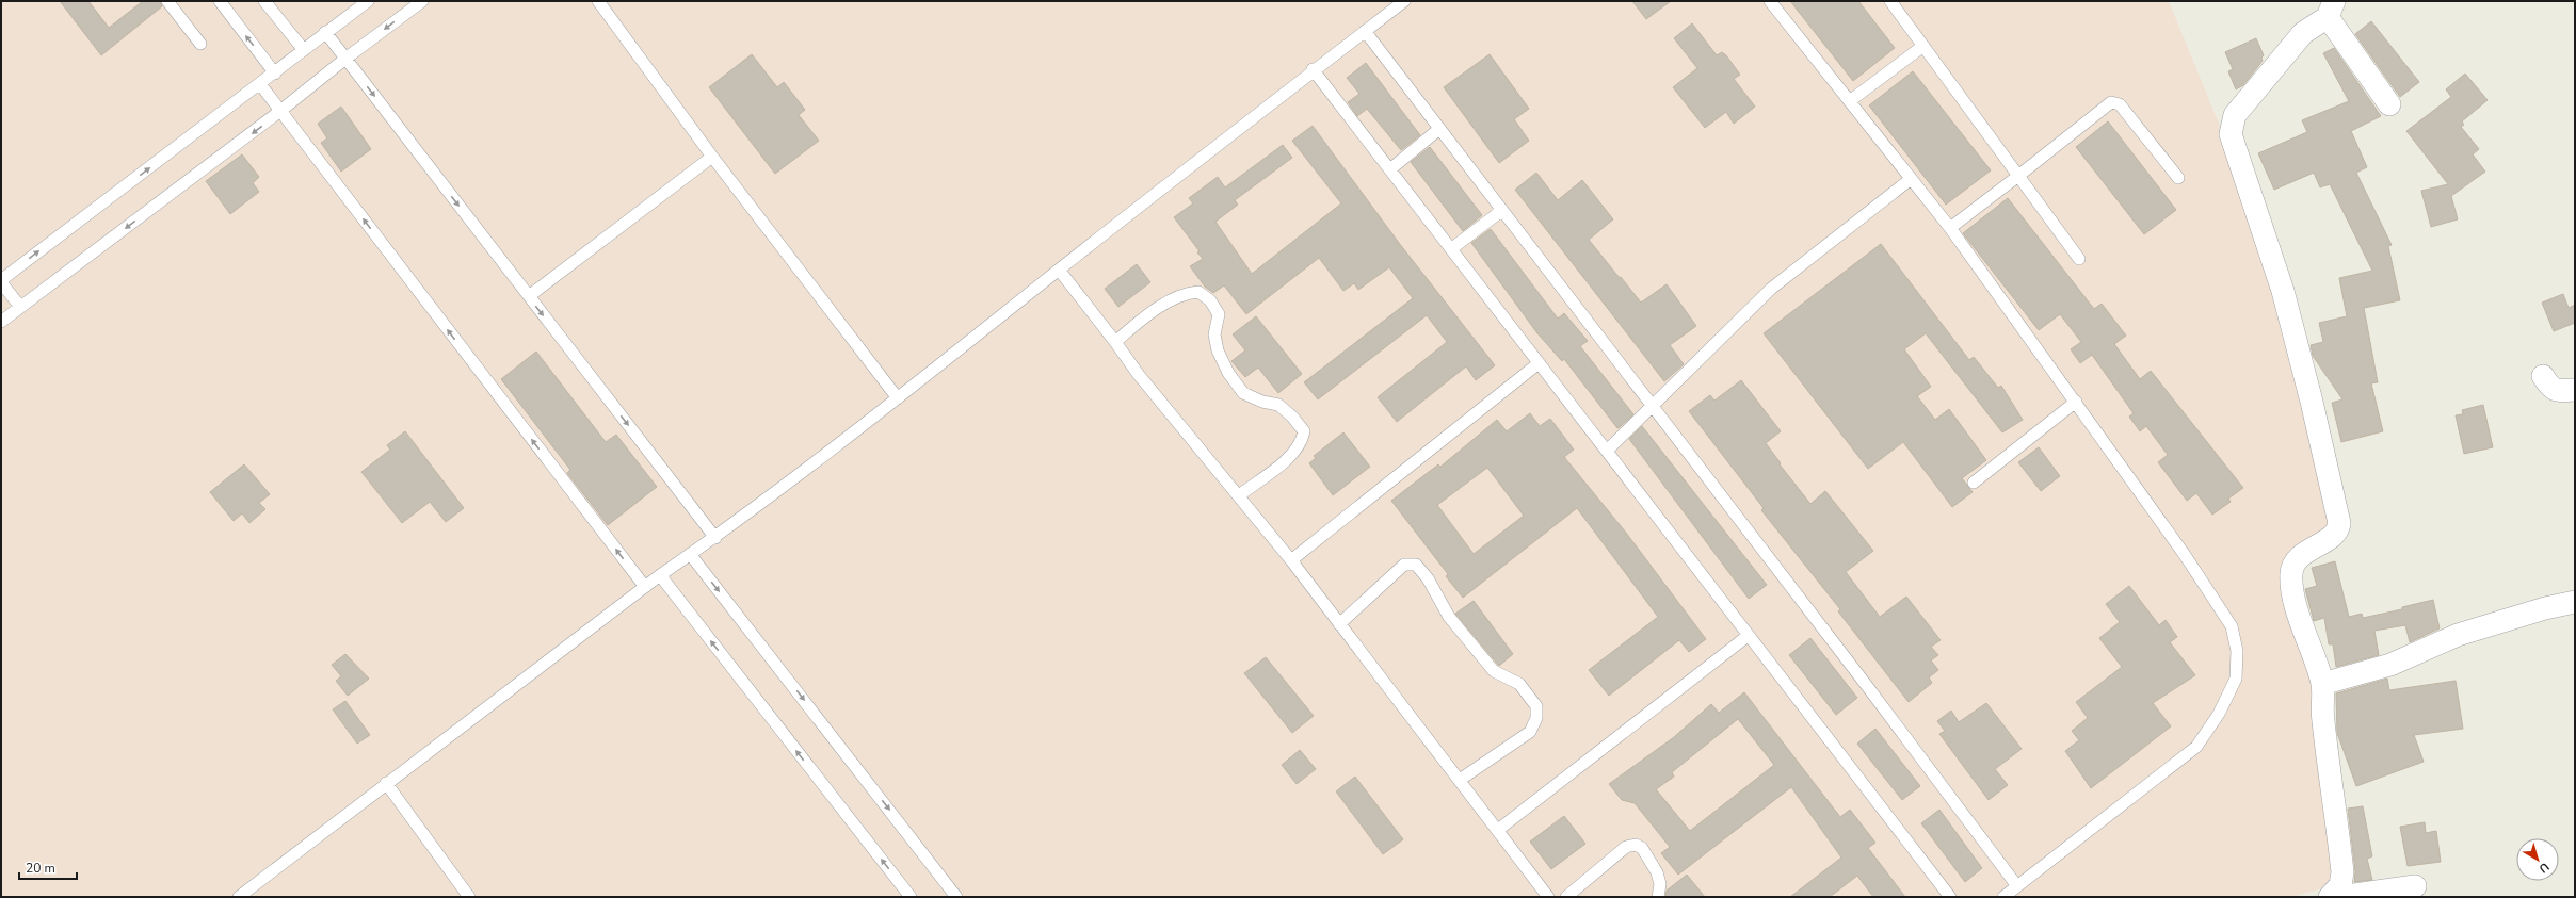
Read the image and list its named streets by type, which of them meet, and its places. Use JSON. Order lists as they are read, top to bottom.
{
  "scale_bar": "20 m",
  "north": "bottom right"
}
